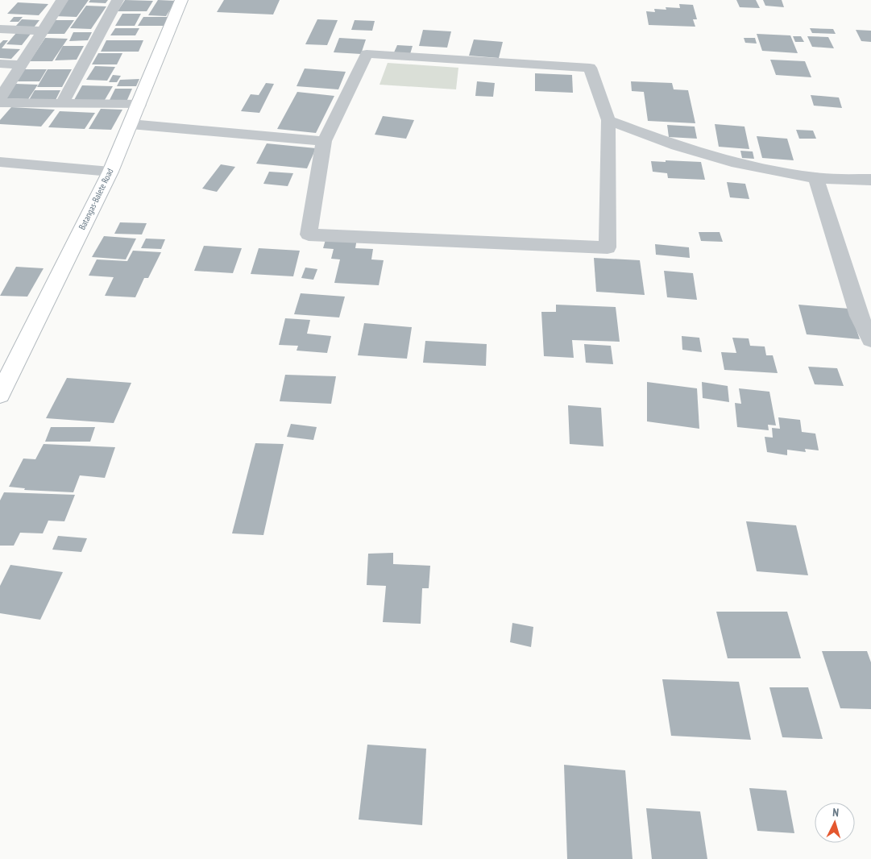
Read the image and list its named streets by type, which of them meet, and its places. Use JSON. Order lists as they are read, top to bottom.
{
  "streets": {
    "main road": ["Batangas-Balete Road"]
  },
  "north": "top"
}
